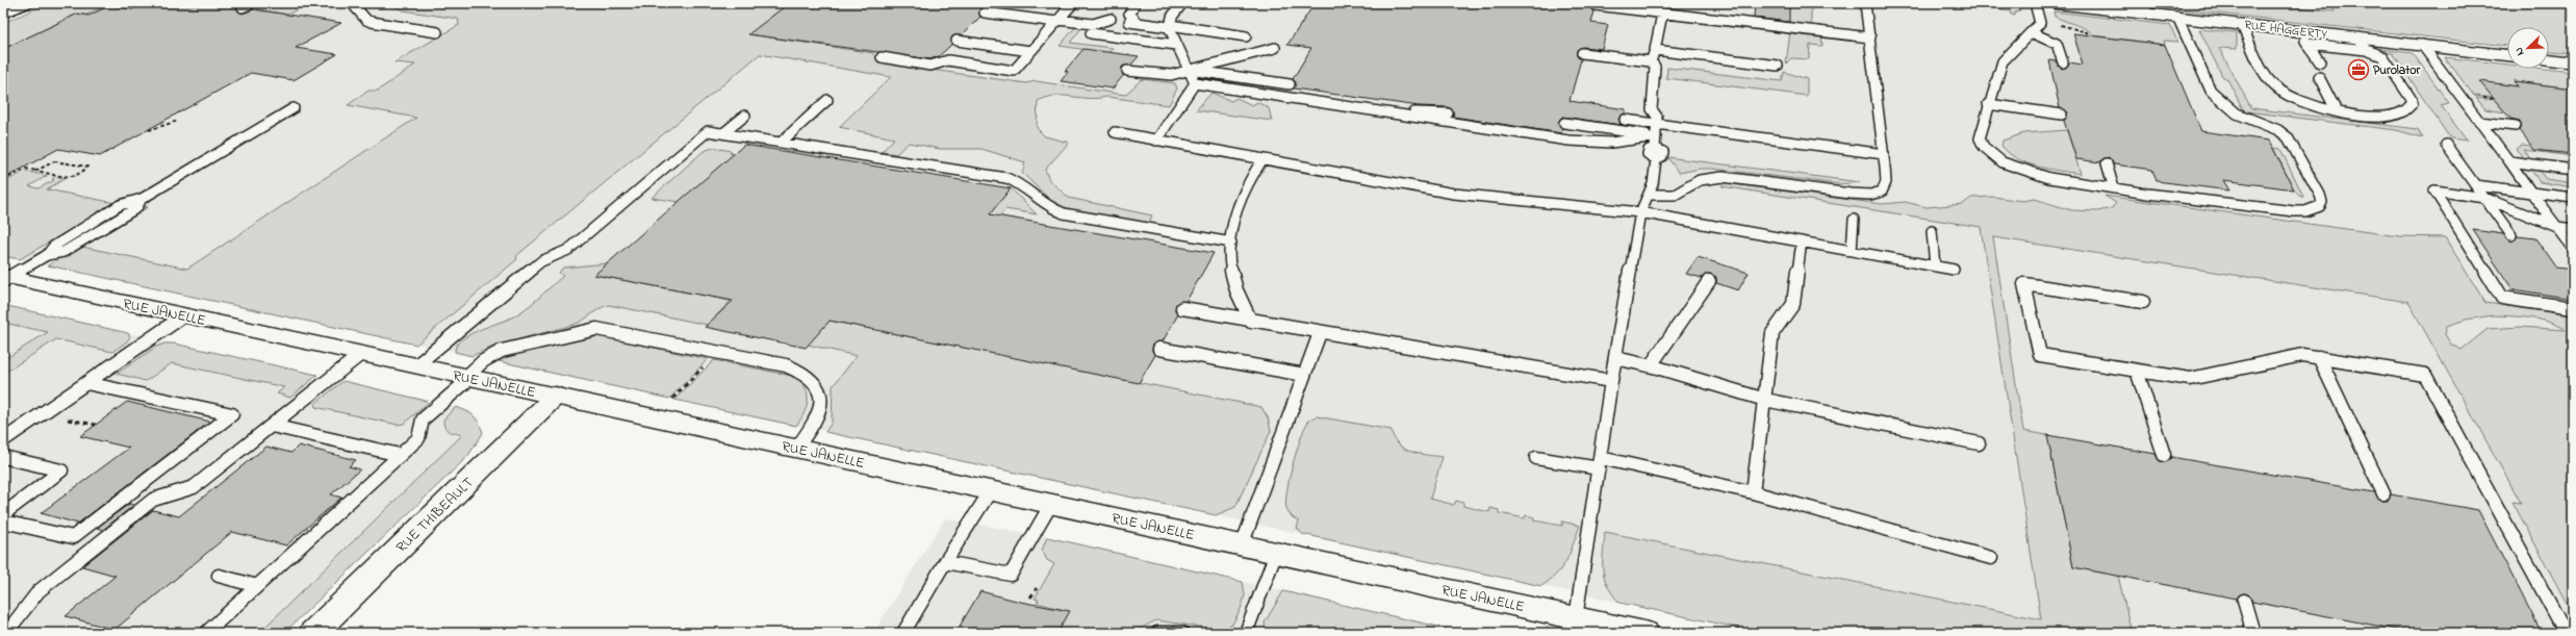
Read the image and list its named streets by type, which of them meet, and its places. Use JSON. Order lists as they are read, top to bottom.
{
  "streets": {
    "main road": ["RUE HAGGERTY", "RUE JANELLE", "RUE THIBEAULT"]
  },
  "crossings": [
    ["RUE JANELLE", "RUE THIBEAULT"]
  ],
  "places": {
    "office": ["Purolator"]
  },
  "north": "bottom left"
}
